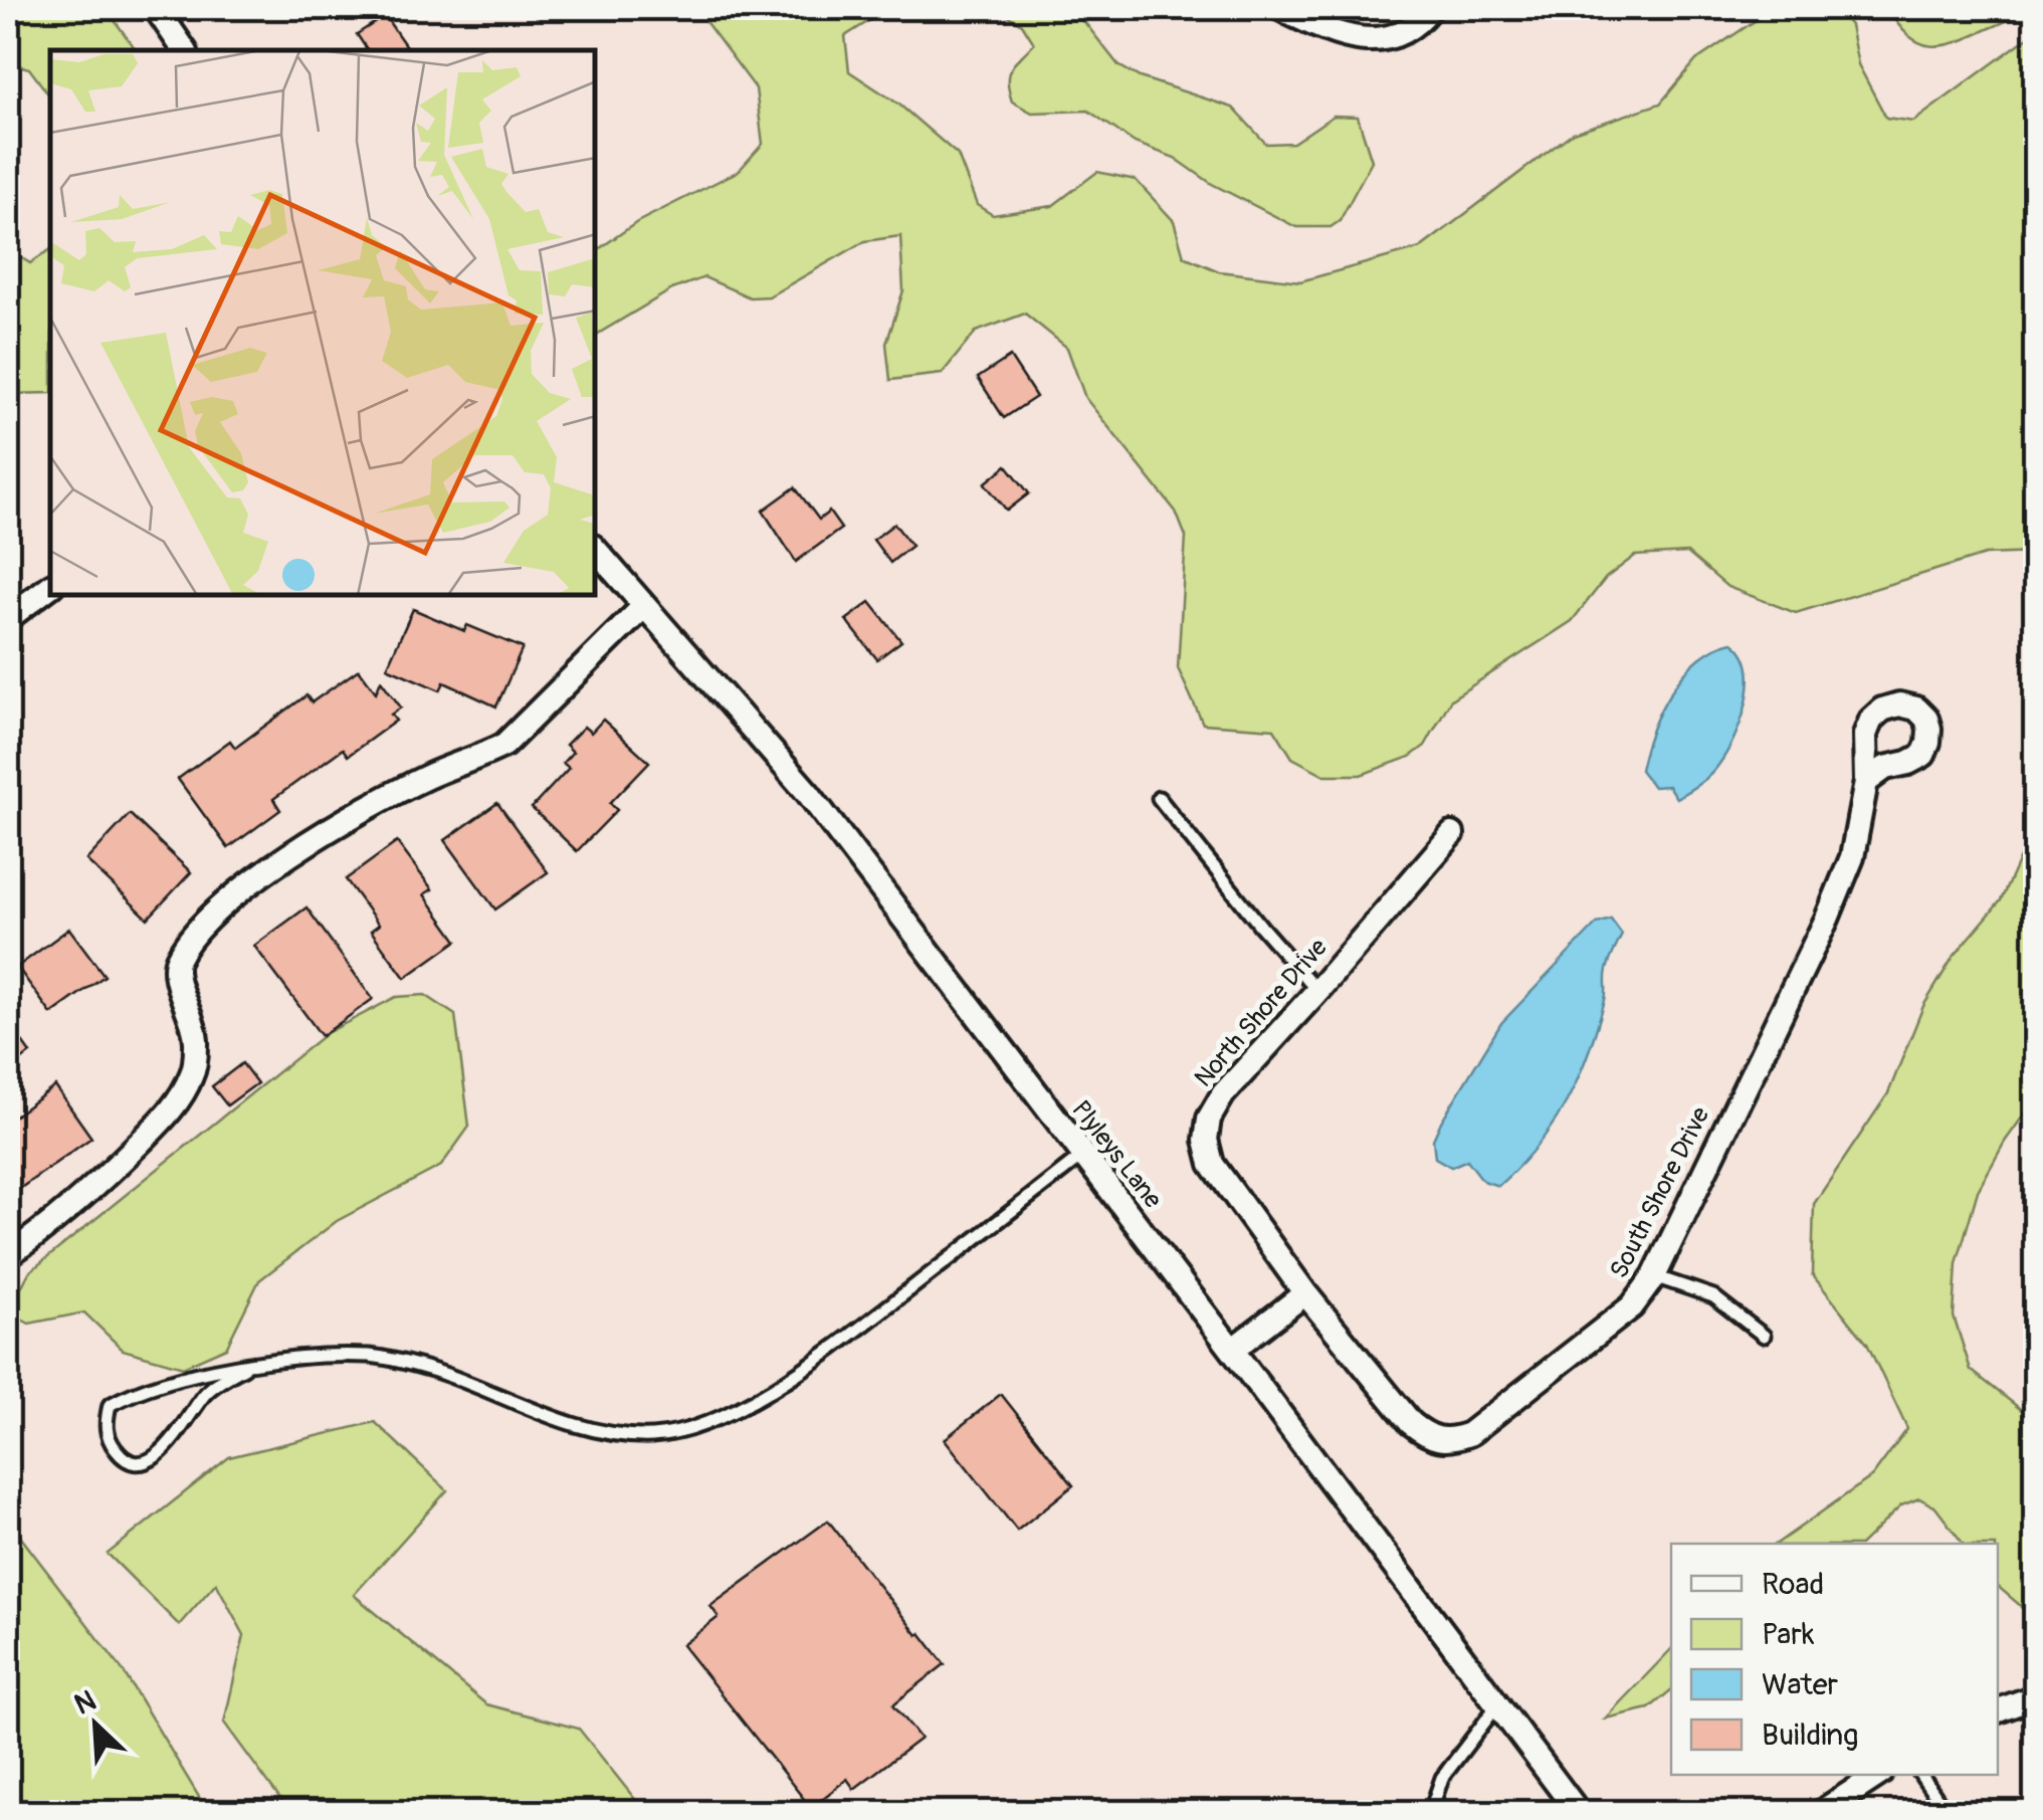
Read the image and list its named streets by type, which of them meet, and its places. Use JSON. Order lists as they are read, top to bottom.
{
  "streets": {
    "street": ["North Shore Drive", "Plyleys Lane", "South Shore Drive"]
  },
  "crossings": [
    ["North Shore Drive", "South Shore Drive"]
  ],
  "legend": [
    "Road",
    "Park",
    "Water",
    "Building"
  ],
  "north": "top left"
}
